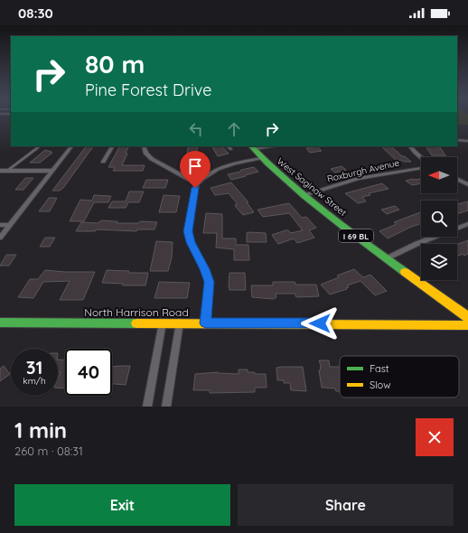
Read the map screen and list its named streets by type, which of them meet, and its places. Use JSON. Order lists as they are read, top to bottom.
{
  "streets": {
    "street": [
      "Roxburgh Avenue",
      "West Saginaw Street",
      "I 69 BL",
      "North Harrison Road"
    ]
  },
  "crossings": [
    ["Roxburgh Avenue", "West Saginaw Street"]
  ],
  "legend": ["Fast", "Slow"],
  "north": "left",
  "page": {
    "status": "08:30",
    "turn": ["80 m", "Pine Forest Drive"],
    "speed": "31 km/h",
    "limit": "40",
    "heading": ["1 min", "260 m · 08:31"],
    "buttons": ["Exit", "Share"]
  }
}
